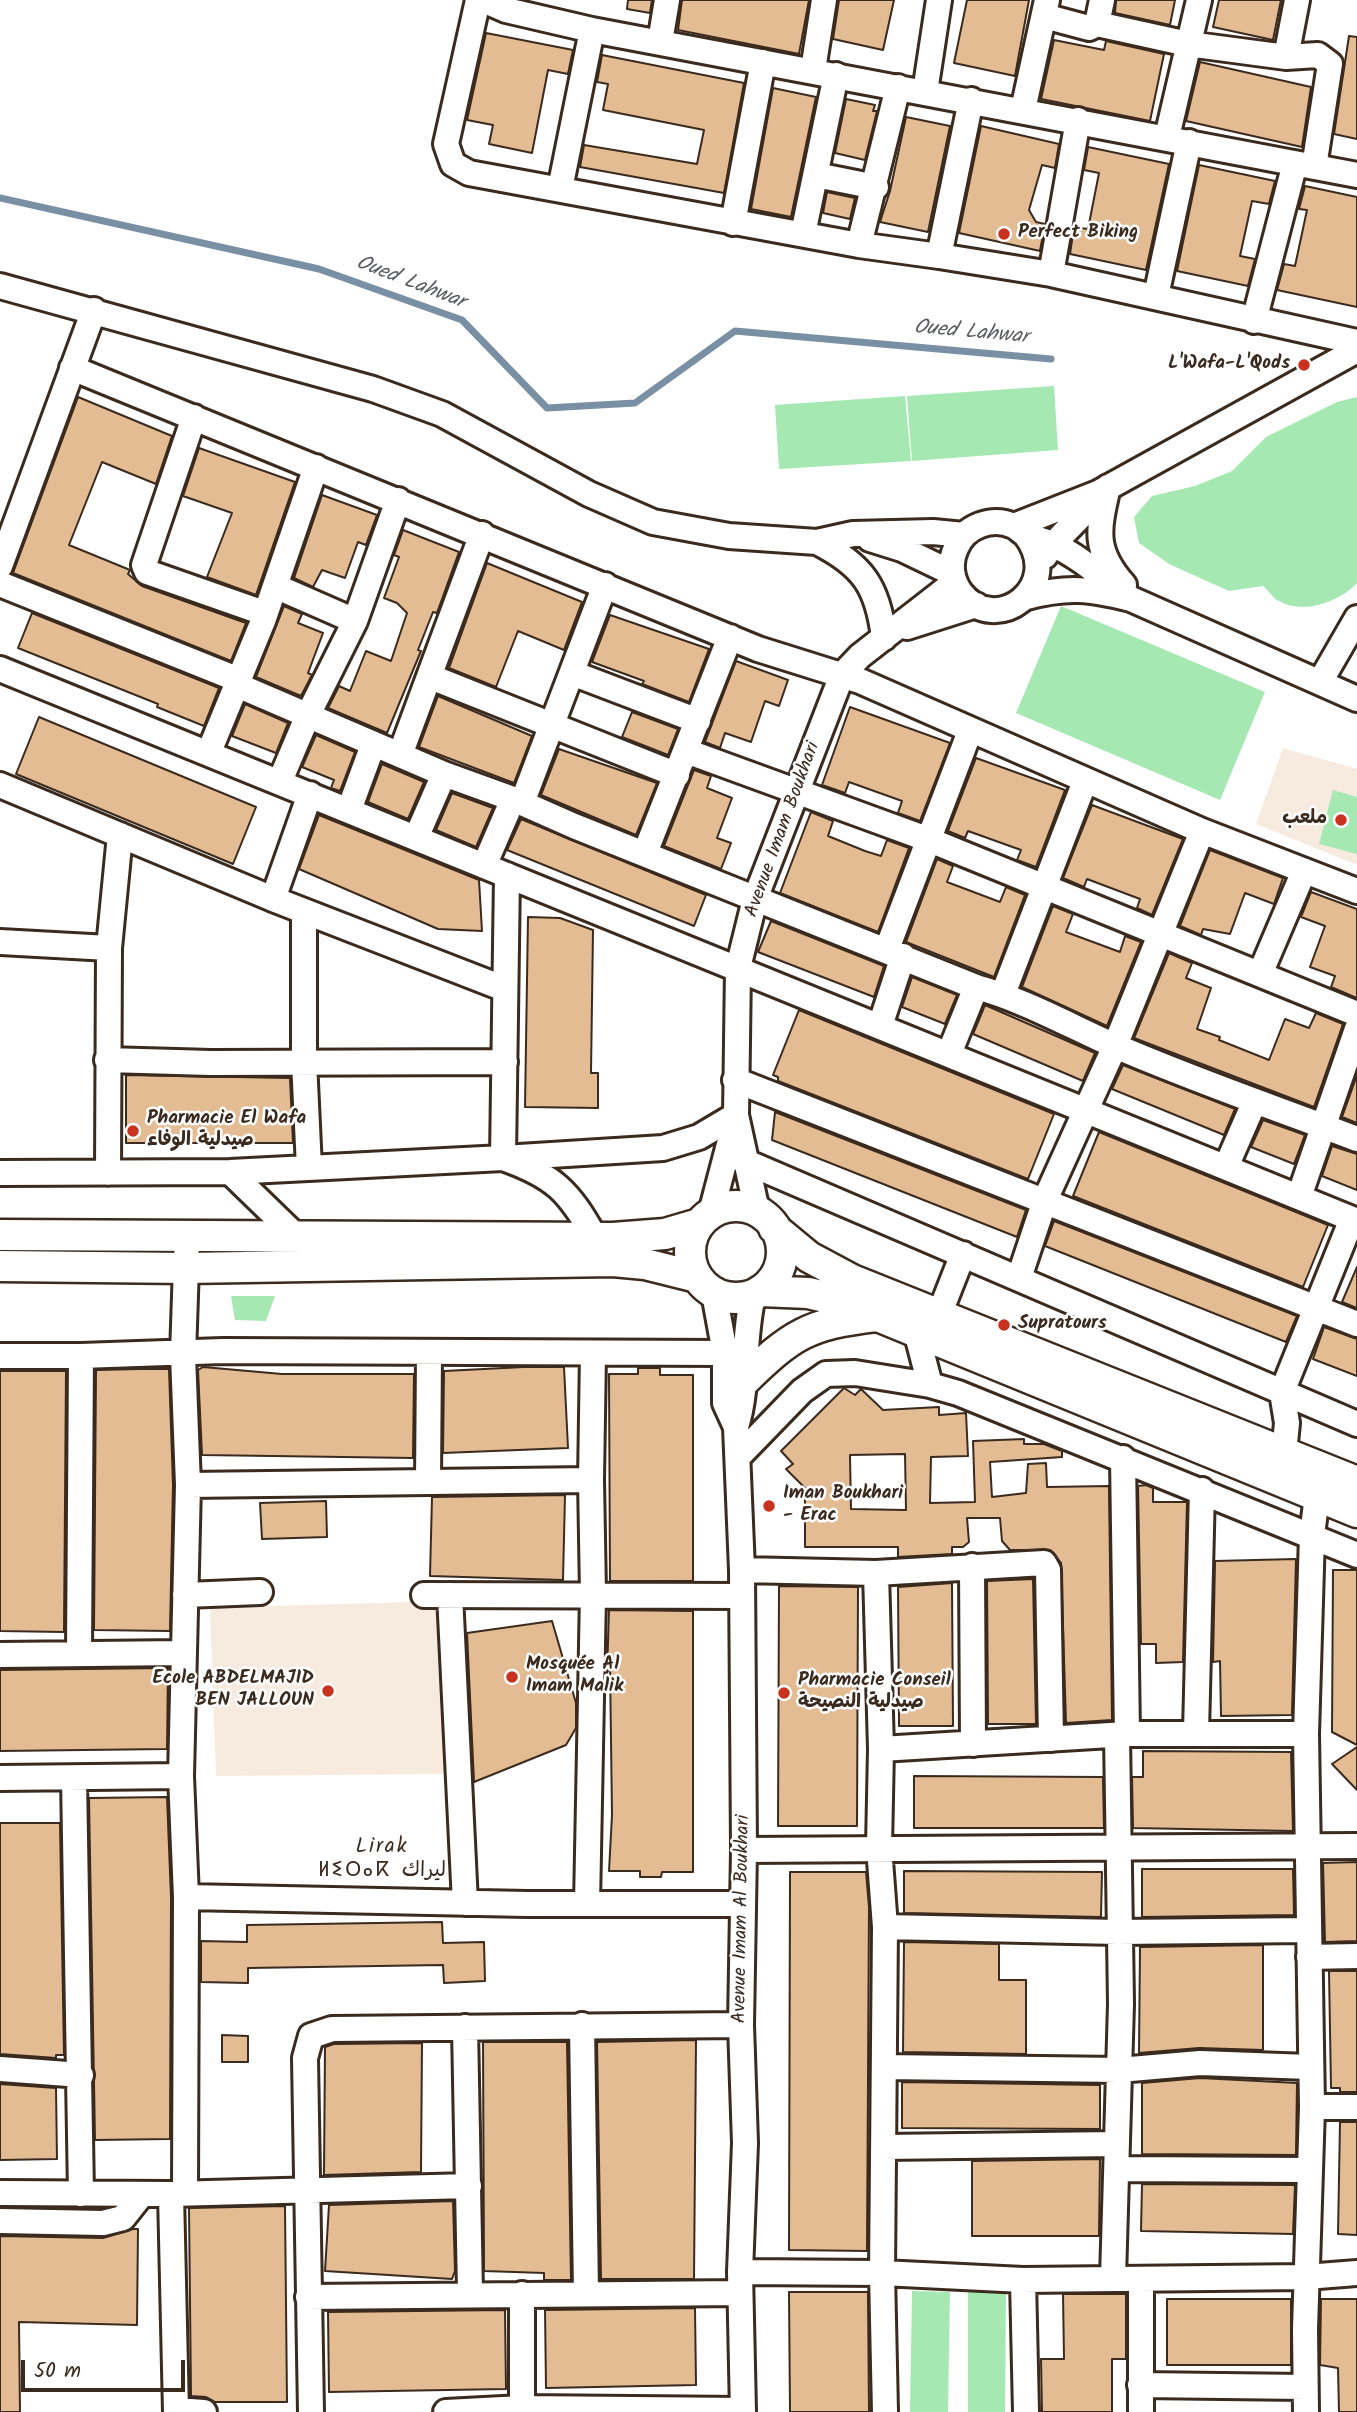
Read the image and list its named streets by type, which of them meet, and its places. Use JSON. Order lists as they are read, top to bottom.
{
  "streets": {
    "street": ["Avenue Imam Boukhari", "Avenue Imam Al Boukhari"]
  },
  "crossings": [
    ["Avenue Imam Boukhari", "Avenue Imam Al Boukhari"]
  ],
  "districts": ["Lirak ⵍⵉⵔⴰⴽ ليراك"],
  "water": ["Oued Lahwar"],
  "places": [
    "Perfect Biking",
    "L'Wafa-L'Qods",
    "ملعب",
    "Pharmacie El Wafa صيدلية الوفاء",
    "Supratours",
    "Iman Boukhari - Erac",
    "Mosquée Al Imam Malik",
    "Ecole ABDELMAJID BEN JALLOUN",
    "Pharmacie Conseil صيدلية النصيحة"
  ],
  "scale_bar": "50 m"
}
